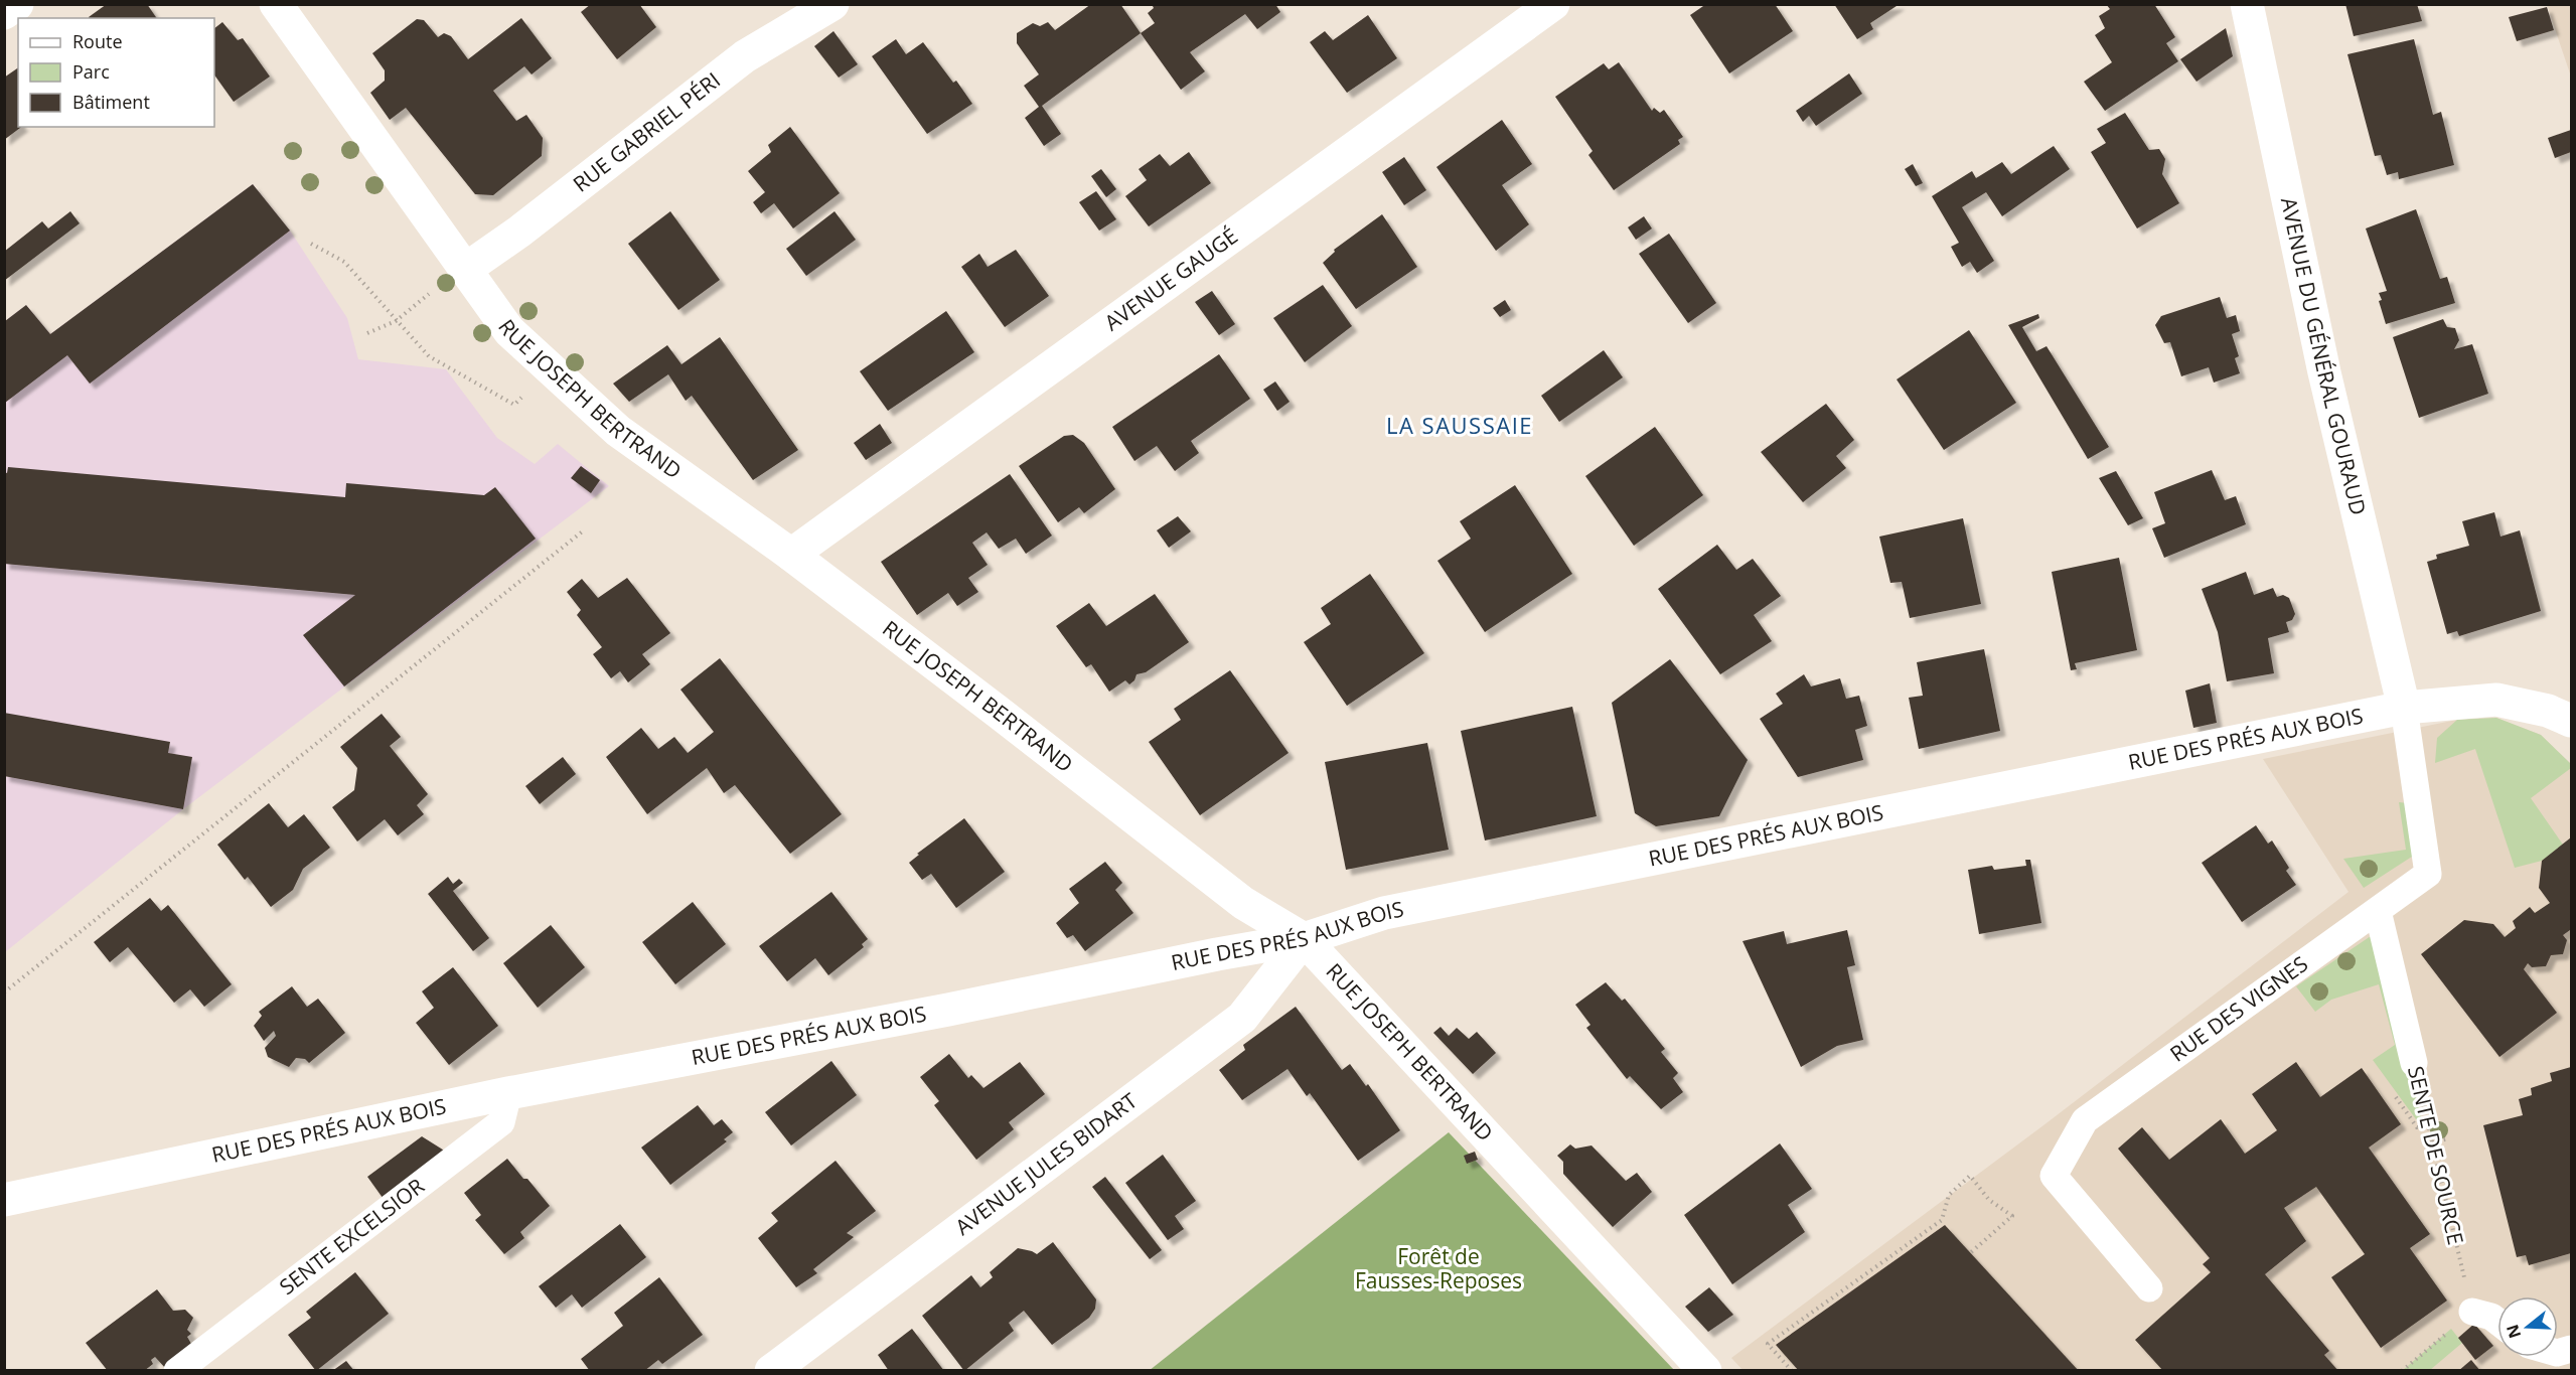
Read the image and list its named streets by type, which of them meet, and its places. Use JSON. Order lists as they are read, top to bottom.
{
  "streets": {
    "street": [
      "RUE GABRIEL PÉRI",
      "AVENUE GAUGÉ",
      "AVENUE DU GÉNÉRAL GOURAUD",
      "RUE JOSEPH BERTRAND",
      "RUE DES PRÉS AUX BOIS",
      "AVENUE JULES BIDART"
    ],
    "lane": ["RUE DES VIGNES", "SENTE DE SOURCE", "SENTE EXCELSIOR"]
  },
  "crossings": [
    ["RUE GABRIEL PÉRI", "RUE JOSEPH BERTRAND"],
    ["AVENUE GAUGÉ", "RUE JOSEPH BERTRAND"],
    ["AVENUE DU GÉNÉRAL GOURAUD", "RUE DES PRÉS AUX BOIS"],
    ["AVENUE DU GÉNÉRAL GOURAUD", "RUE DES VIGNES"],
    ["RUE JOSEPH BERTRAND", "RUE DES PRÉS AUX BOIS"],
    ["RUE JOSEPH BERTRAND", "AVENUE JULES BIDART"],
    ["RUE DES PRÉS AUX BOIS", "RUE DES VIGNES"],
    ["RUE DES PRÉS AUX BOIS", "AVENUE JULES BIDART"],
    ["RUE DES PRÉS AUX BOIS", "SENTE EXCELSIOR"],
    ["RUE DES VIGNES", "SENTE DE SOURCE"]
  ],
  "districts": ["LA SAUSSAIE"],
  "parks": ["Forêt de Fausses-Reposes"],
  "legend": ["Route", "Parc", "Bâtiment"],
  "north": "left"
}
